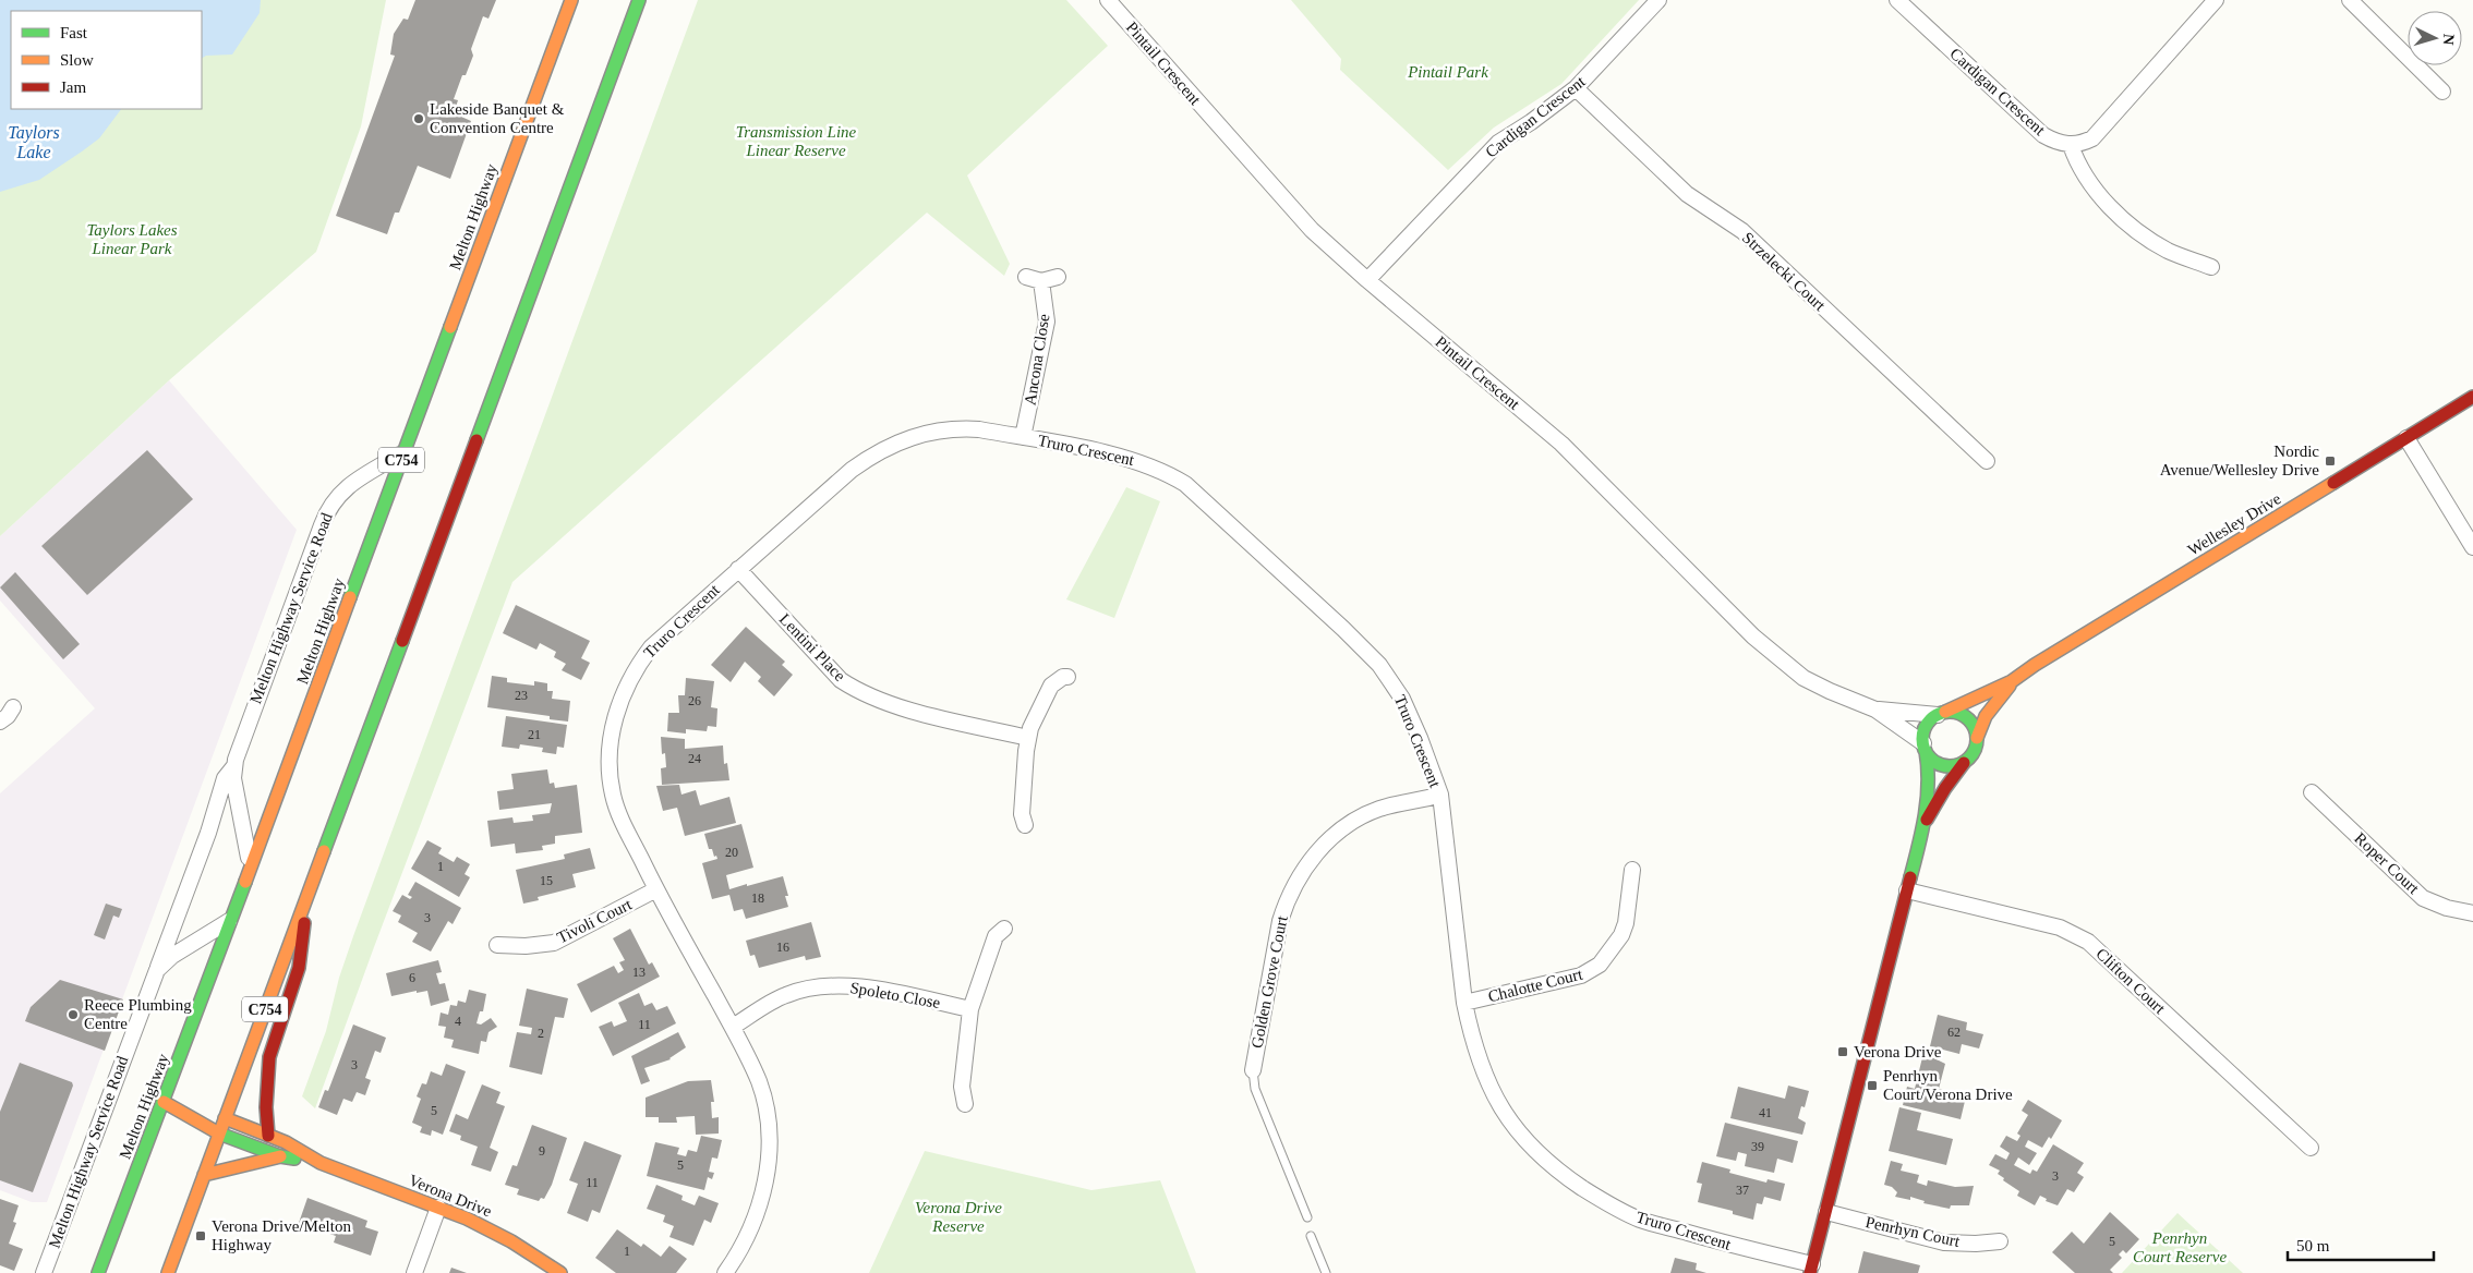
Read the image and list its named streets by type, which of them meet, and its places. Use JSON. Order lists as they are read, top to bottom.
{
  "streets": {
    "main road": [
      "Melton Highway",
      "C754",
      "Wellesley Drive",
      "Verona Drive"
    ],
    "street": [
      "Pintail Crescent",
      "Cardigan Crescent",
      "Strzelecki Court",
      "Ancona Close",
      "Truro Crescent",
      "Melton Highway Service Road",
      "Lentini Place",
      "Roper Court",
      "Tivoli Court",
      "Clifton Court",
      "Golden Grove Court",
      "Chalotte Court",
      "Spoleto Close",
      "Penrhyn Court"
    ]
  },
  "crossings": [
    ["Pintail Crescent", "Cardigan Crescent"],
    ["Pintail Crescent", "Wellesley Drive"],
    ["Cardigan Crescent", "Strzelecki Court"],
    ["Melton Highway", "Melton Highway Service Road"],
    ["Melton Highway", "Verona Drive"],
    ["Ancona Close", "Truro Crescent"],
    ["Truro Crescent", "Lentini Place"],
    ["Truro Crescent", "Tivoli Court"],
    ["Truro Crescent", "Golden Grove Court"],
    ["Truro Crescent", "Chalotte Court"],
    ["Truro Crescent", "Spoleto Close"],
    ["C754", "Verona Drive"]
  ],
  "water": ["Taylors Lake"],
  "parks": [
    "Pintail Park",
    "Transmission Line Linear Reserve",
    "Taylors Lakes Linear Park",
    "Verona Drive Reserve",
    "Penrhyn Court Reserve"
  ],
  "places": {
    "other": ["Lakeside Banquet & Convention Centre", "Reece Plumbing Centre"],
    "transit": [
      "Nordic Avenue/Wellesley Drive",
      "Verona Drive",
      "Penrhyn Court/Verona Drive",
      "Verona Drive/Melton Highway"
    ]
  },
  "house_numbers": [
    "23",
    "26",
    "21",
    "24",
    "20",
    "1",
    "15",
    "18",
    "3",
    "16",
    "13",
    "6",
    "4",
    "11",
    "62",
    "2",
    "3",
    "5",
    "41",
    "39",
    "9",
    "5",
    "3",
    "11",
    "37",
    "5",
    "1"
  ],
  "legend": ["Fast", "Slow", "Jam"],
  "scale_bar": "50 m",
  "north": "right"
}
